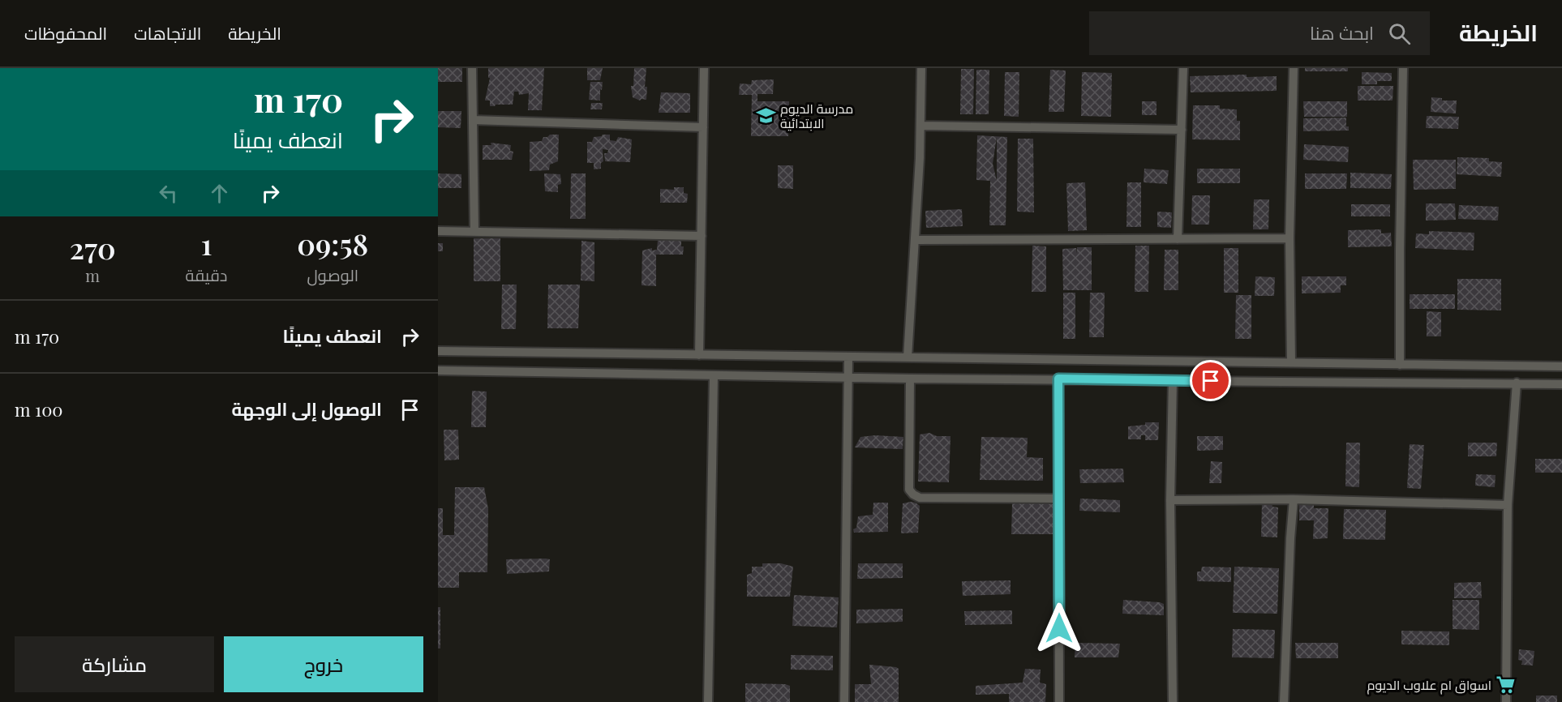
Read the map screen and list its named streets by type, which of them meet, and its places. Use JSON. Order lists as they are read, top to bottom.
{
  "places": {
    "school or university": ["مدرسة الديوم الابتدائية"],
    "supermarket": ["اسواق ام علاوب الديوم"]
  },
  "page": {
    "header": "الخريطة",
    "search": "ابحث هنا",
    "nav": ["الخريطة", "الاتجاهات", "المحفوظات"],
    "turn": ["170 m", "انعطف يمينًا"],
    "eta": [
      "09:58",
      "الوصول",
      "1",
      "دقيقة",
      "270",
      "m"
    ],
    "list": [
      {
        "name": "انعطف يمينًا",
        "value": "170 m"
      },
      {
        "name": "الوصول إلى الوجهة",
        "value": "100 m"
      }
    ],
    "buttons": ["خروج", "مشاركة"]
  }
}
